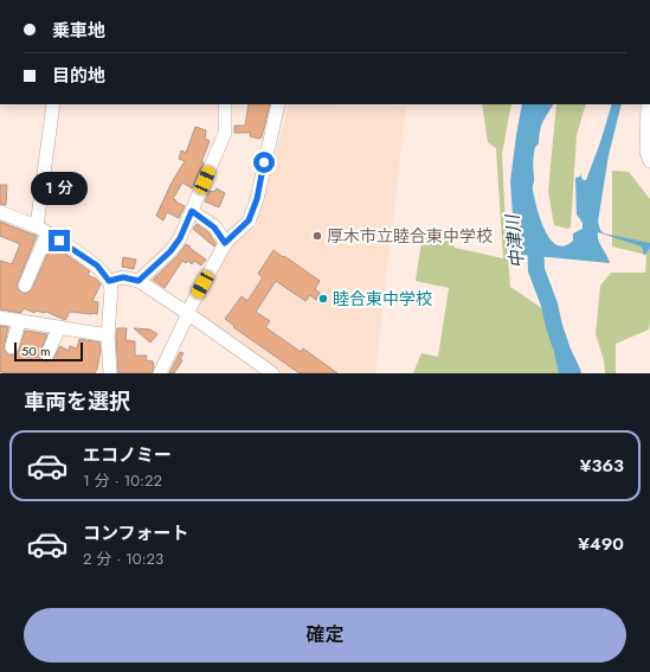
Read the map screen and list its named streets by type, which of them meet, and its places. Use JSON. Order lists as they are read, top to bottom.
{
  "water": ["中津川"],
  "places": ["厚木市立睦合東中学校", "睦合東中学校"],
  "scale_bar": "50 m",
  "page": {
    "banner": ["乗車地", "目的地"],
    "bubble": "1 分",
    "scale": "50 m",
    "heading": "車両を選択",
    "list": [
      {
        "name": "エコノミー",
        "note": "1 分 · 10:22",
        "value": "¥363"
      },
      {
        "name": "コンフォート",
        "note": "2 分 · 10:23",
        "value": "¥490"
      }
    ],
    "buttons": "確定"
  }
}
